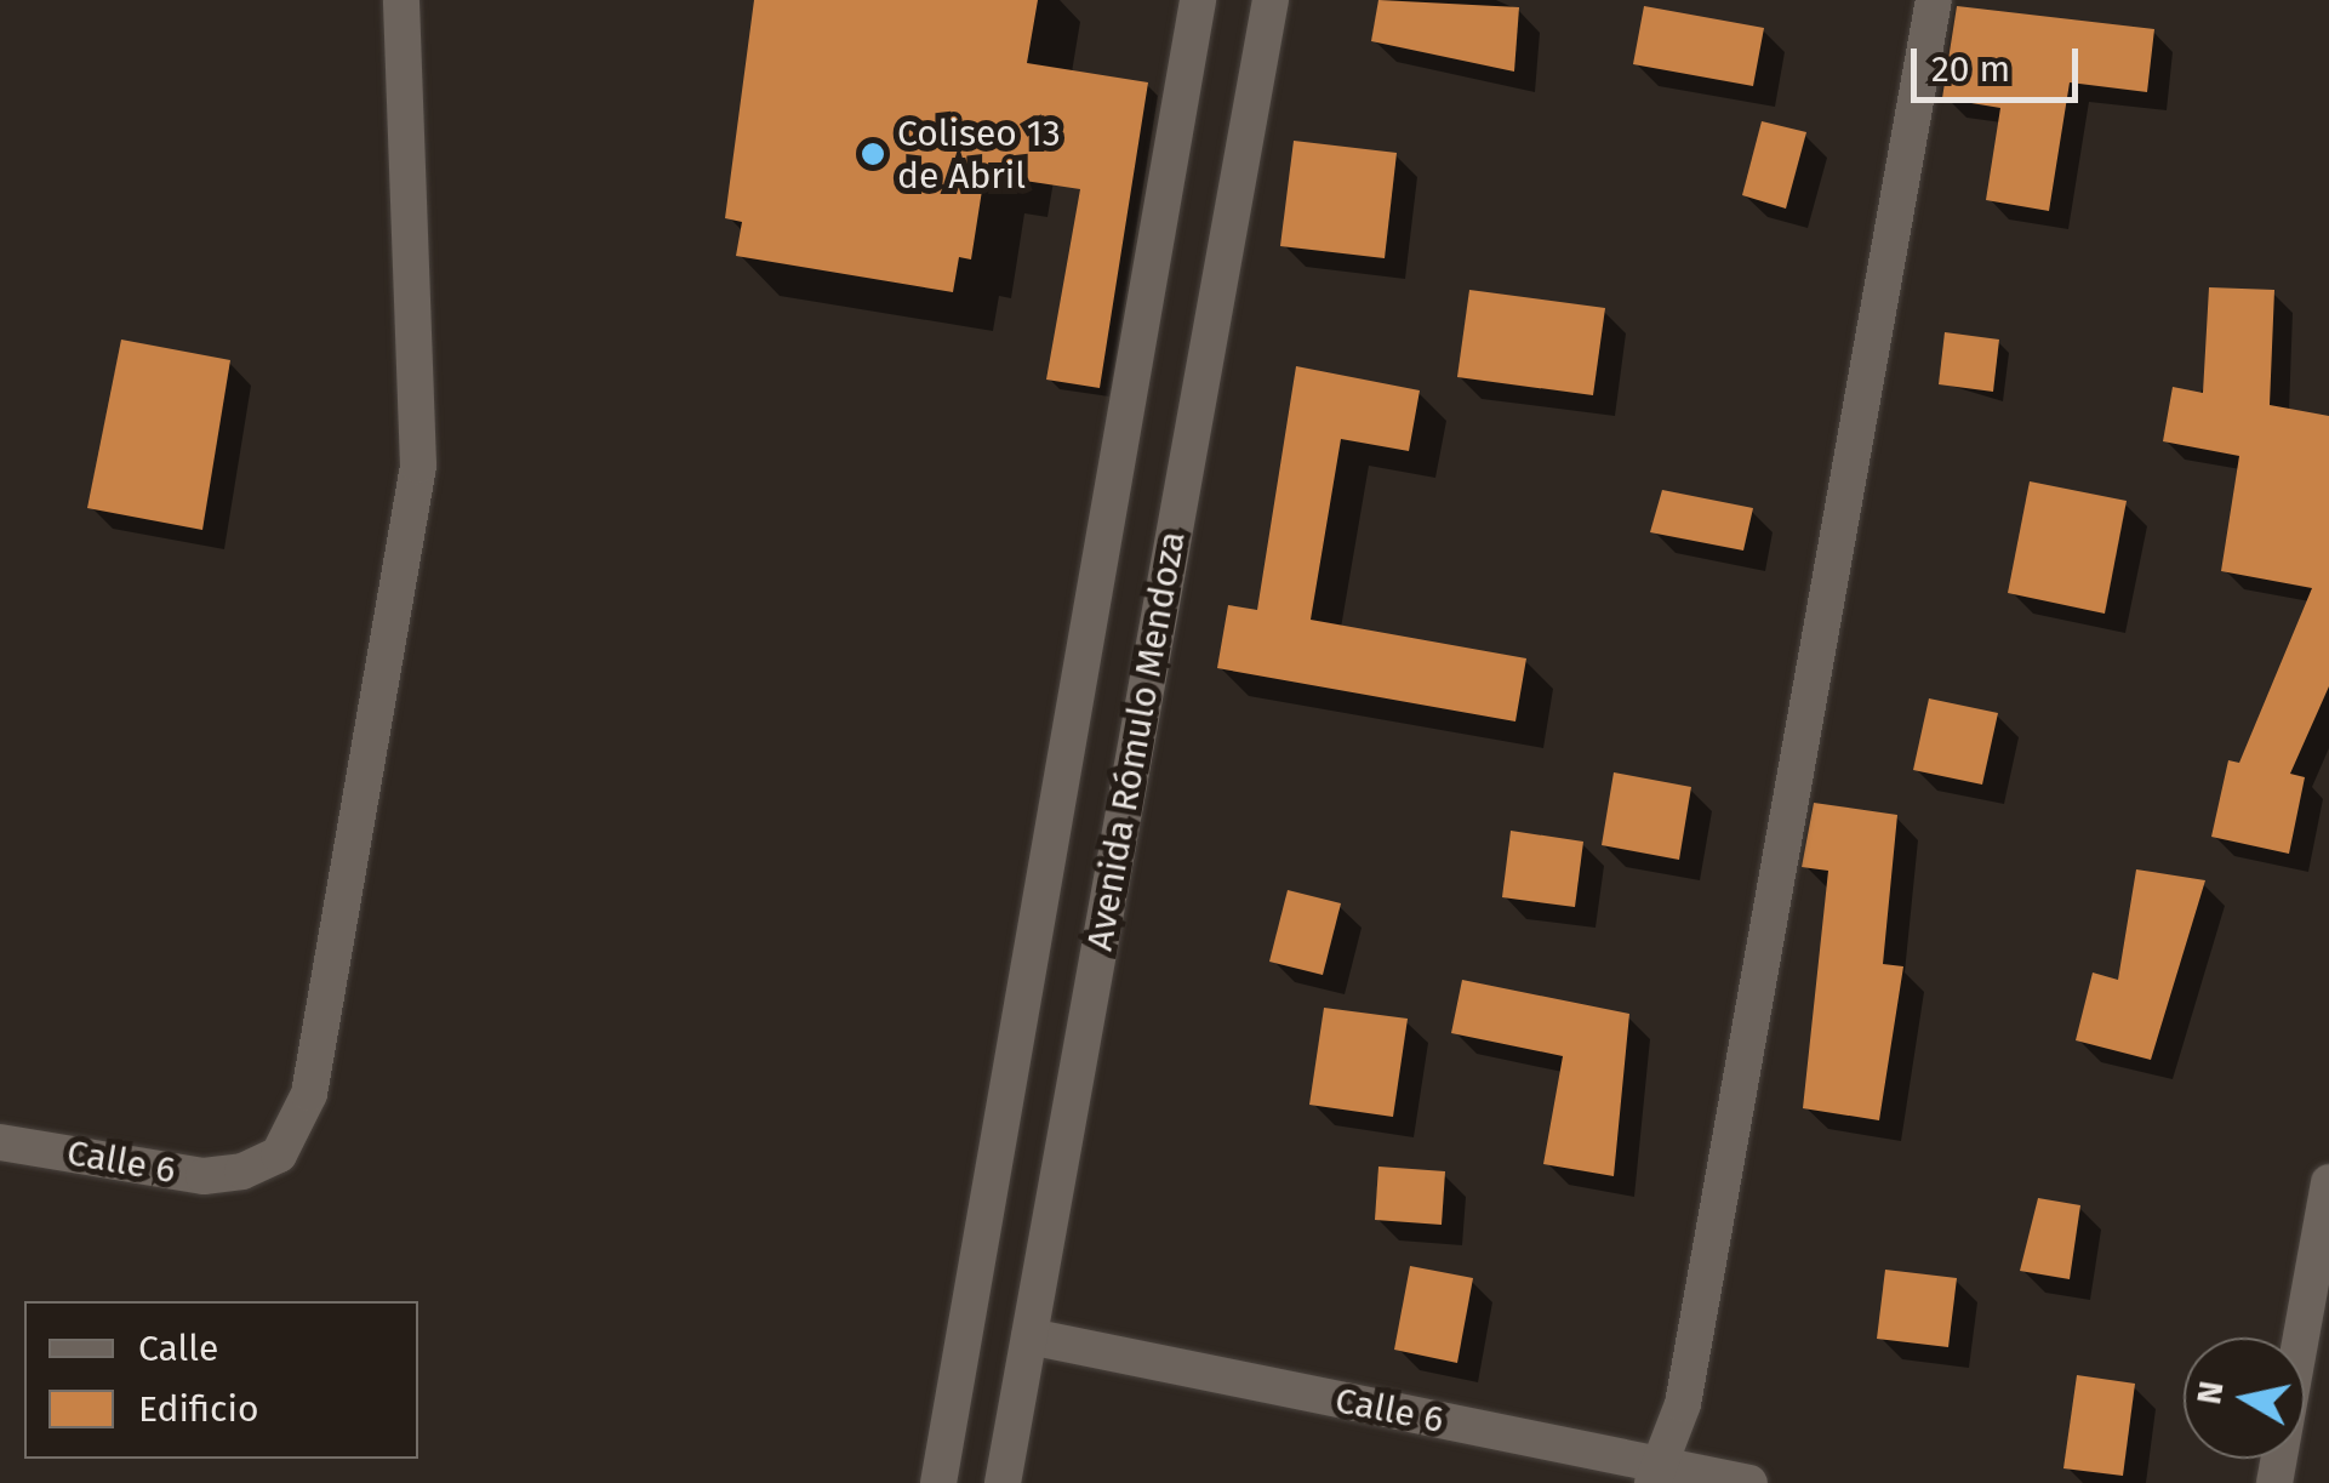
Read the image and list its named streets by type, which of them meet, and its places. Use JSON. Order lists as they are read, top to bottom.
{
  "streets": {
    "street": ["Avenida Rómulo Mendoza", "Calle 6"]
  },
  "crossings": [
    ["Avenida Rómulo Mendoza", "Calle 6"]
  ],
  "places": ["Coliseo 13 de Abril"],
  "legend": ["Calle", "Edificio"],
  "scale_bar": "20 m",
  "north": "left"
}
